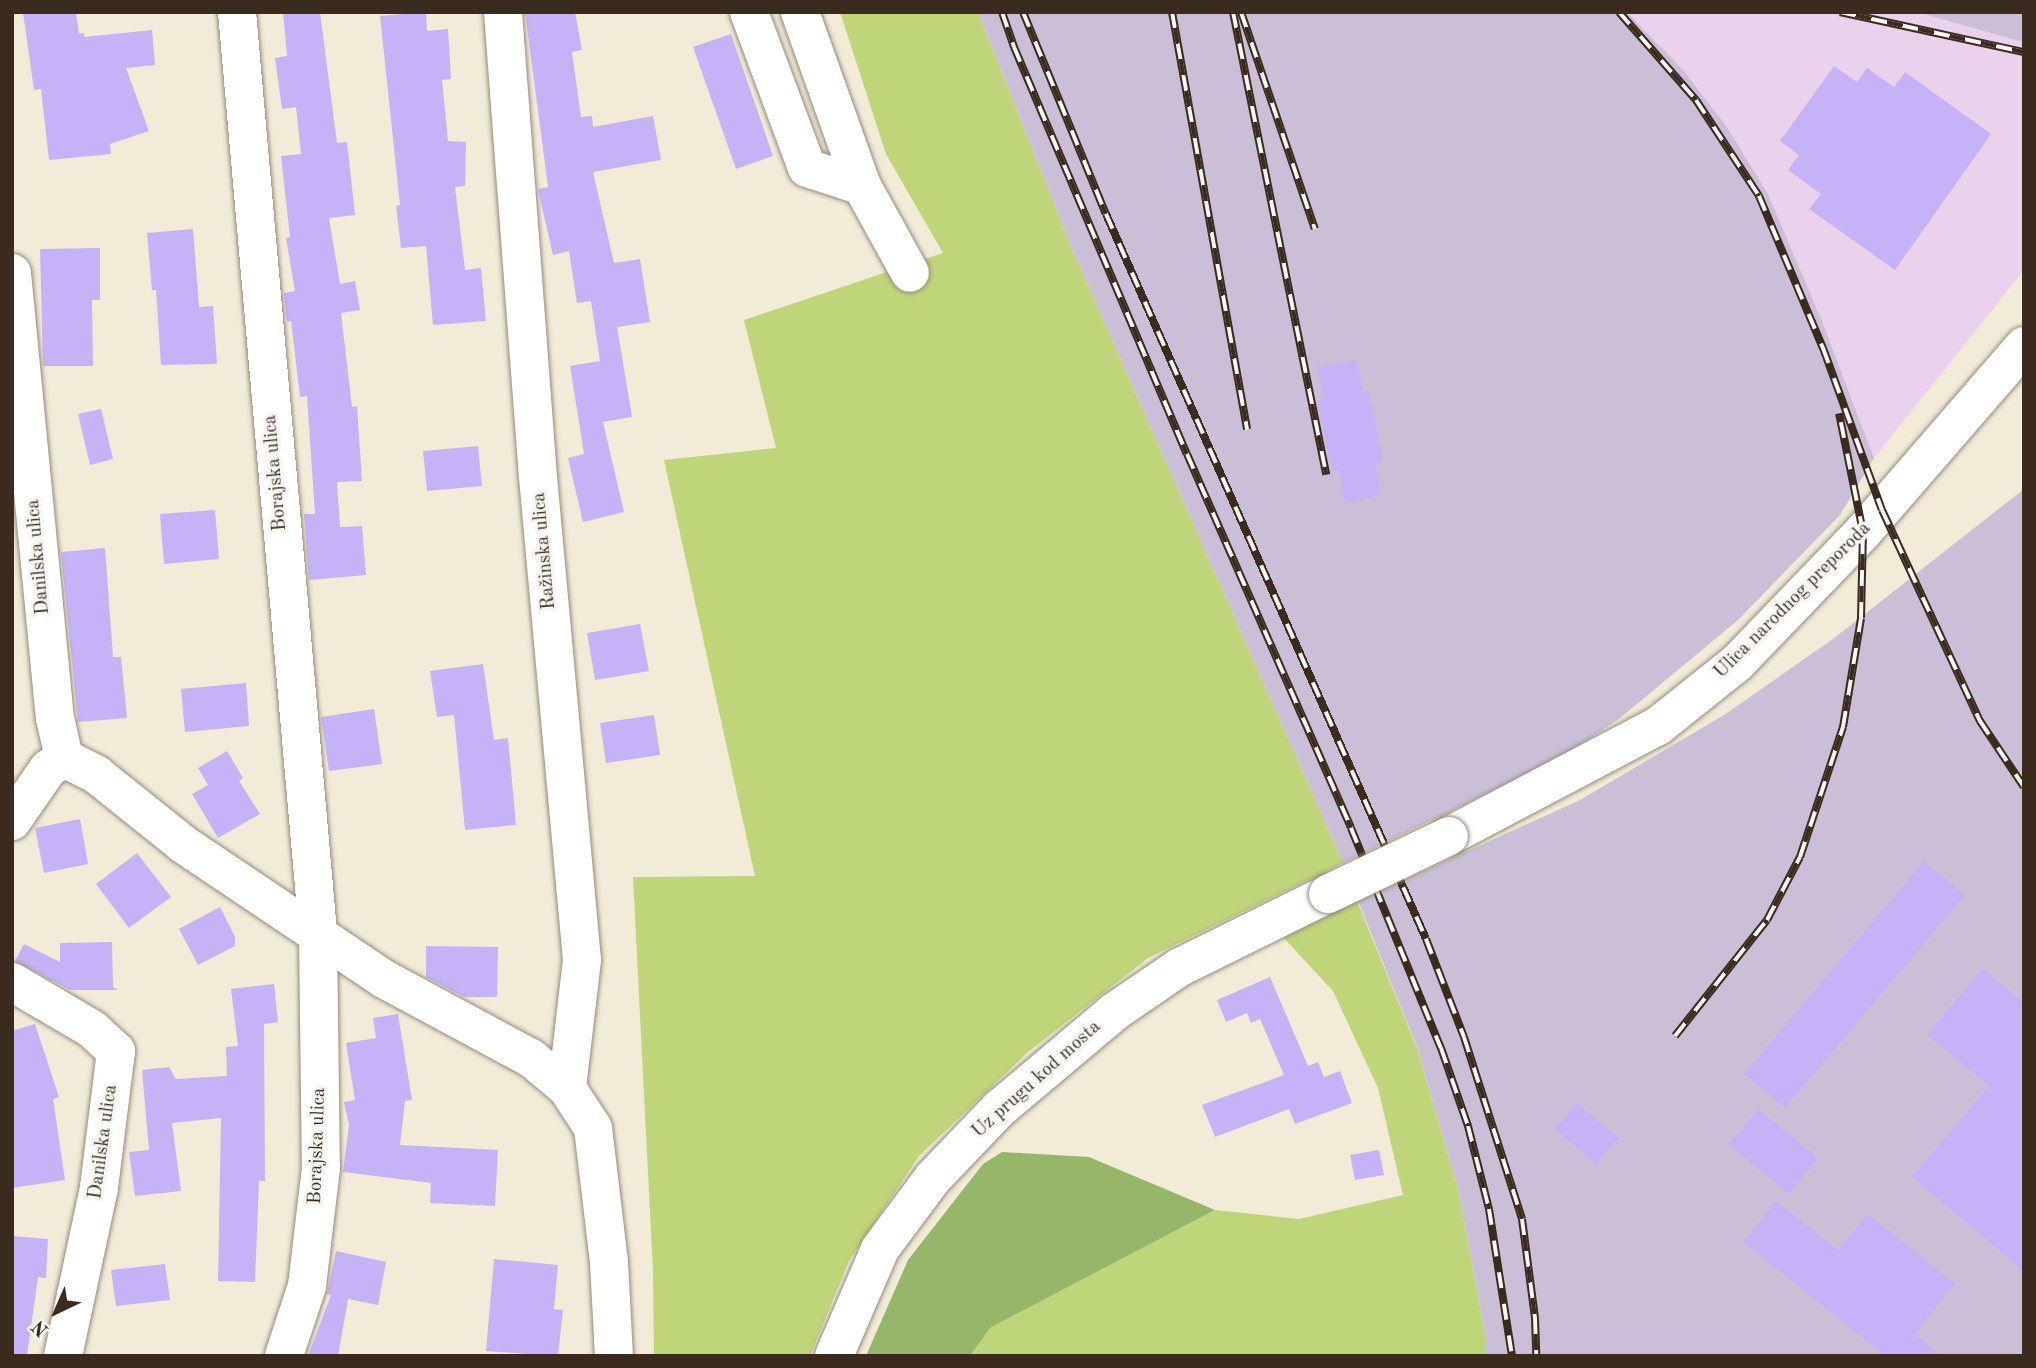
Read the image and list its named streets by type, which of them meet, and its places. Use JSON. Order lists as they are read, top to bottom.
{
  "streets": {
    "street": [
      "Borajska ulica",
      "Ražinska ulica",
      "Danilska ulica",
      "Ulica narodnog preporoda",
      "Uz prugu kod mosta"
    ]
  },
  "crossings": [
    ["Ulica narodnog preporoda", "Uz prugu kod mosta"]
  ],
  "north": "bottom left"
}
